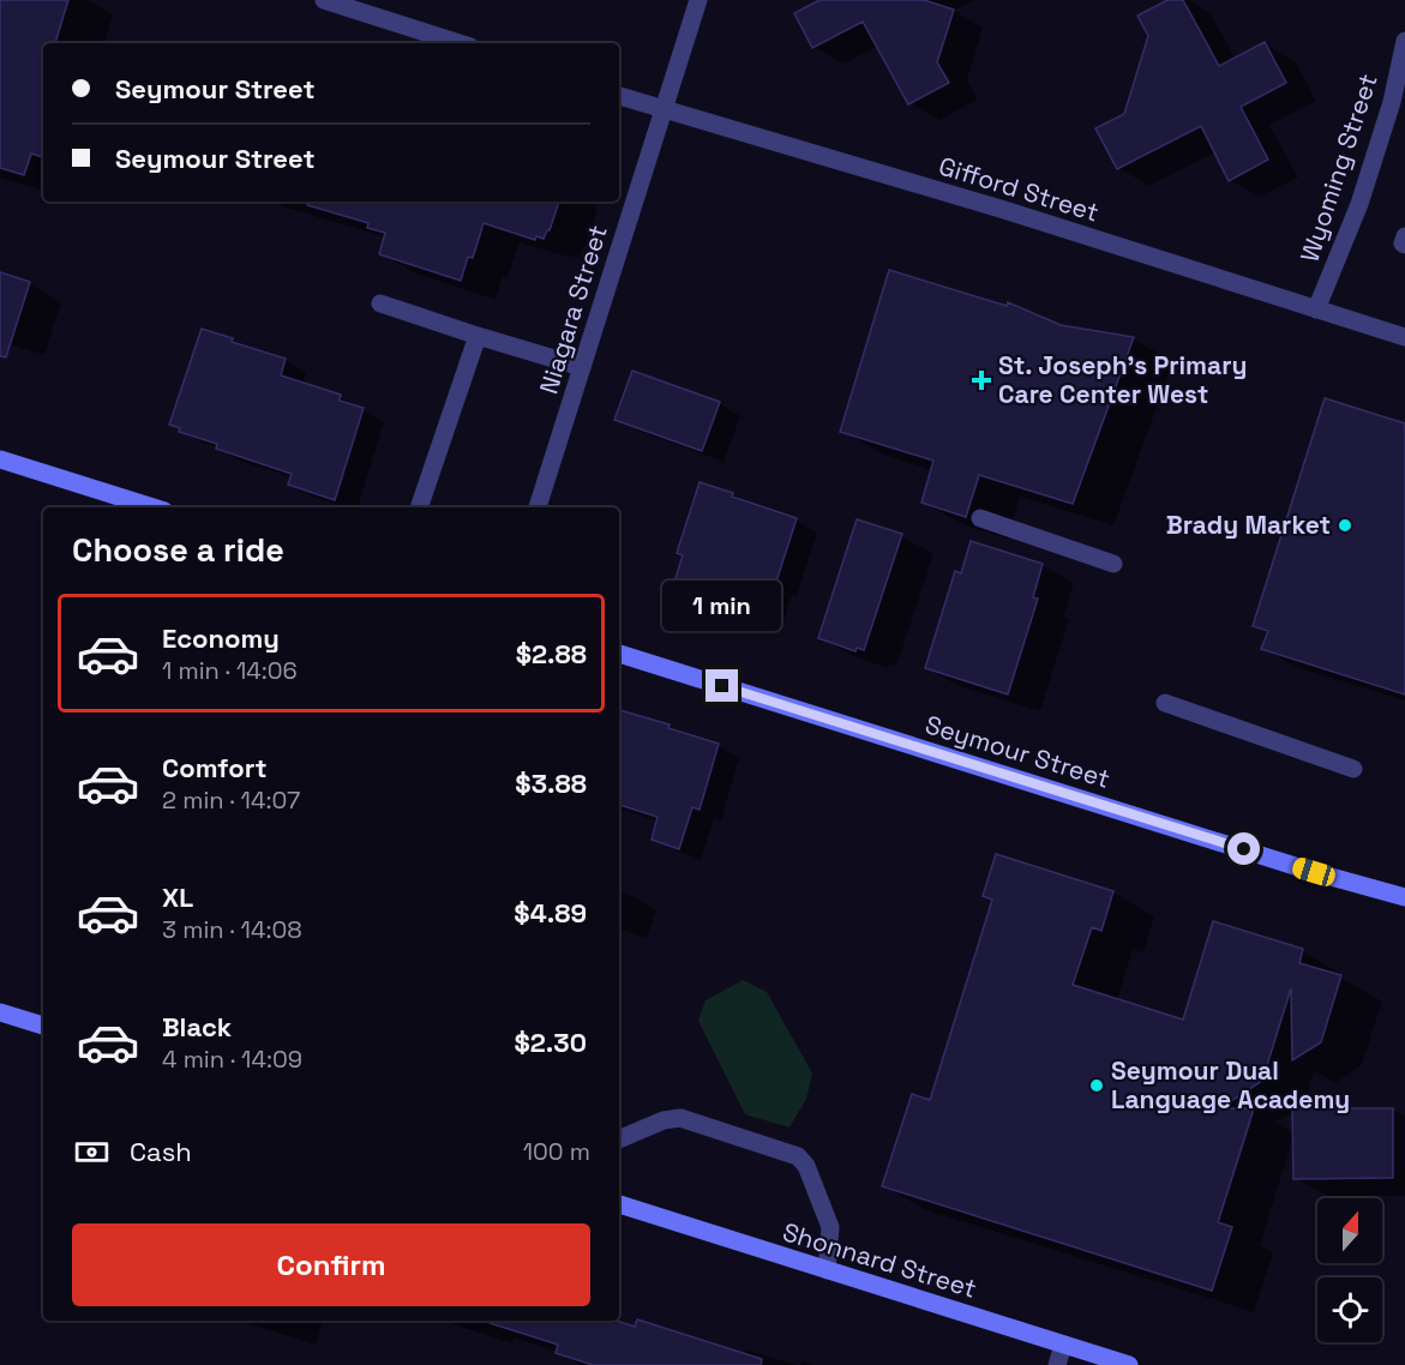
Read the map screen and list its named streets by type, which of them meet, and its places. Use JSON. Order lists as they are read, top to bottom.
{
  "streets": {
    "street": [
      "Wyoming Street",
      "Gifford Street",
      "Niagara Street",
      "Seymour Street",
      "Shonnard Street"
    ]
  },
  "crossings": [
    ["Wyoming Street", "Gifford Street"],
    ["Gifford Street", "Niagara Street"]
  ],
  "places": {
    "health": ["St. Joseph's Primary Care Center West"],
    "other": ["Brady Market", "Seymour Dual Language Academy"]
  },
  "north": "top",
  "page": {
    "banner": ["Seymour Street", "Seymour Street"],
    "heading": "Choose a ride",
    "bubble": "1 min",
    "list": [
      {
        "name": "Economy",
        "note": "1 min · 14:06",
        "value": "$2.88"
      },
      {
        "name": "Comfort",
        "note": "2 min · 14:07",
        "value": "$3.88"
      },
      {
        "name": "XL",
        "note": "3 min · 14:08",
        "value": "$4.89"
      },
      {
        "name": "Black",
        "note": "4 min · 14:09",
        "value": "$2.30"
      }
    ],
    "pay": ["Cash", "100 m"],
    "buttons": "Confirm"
  }
}
